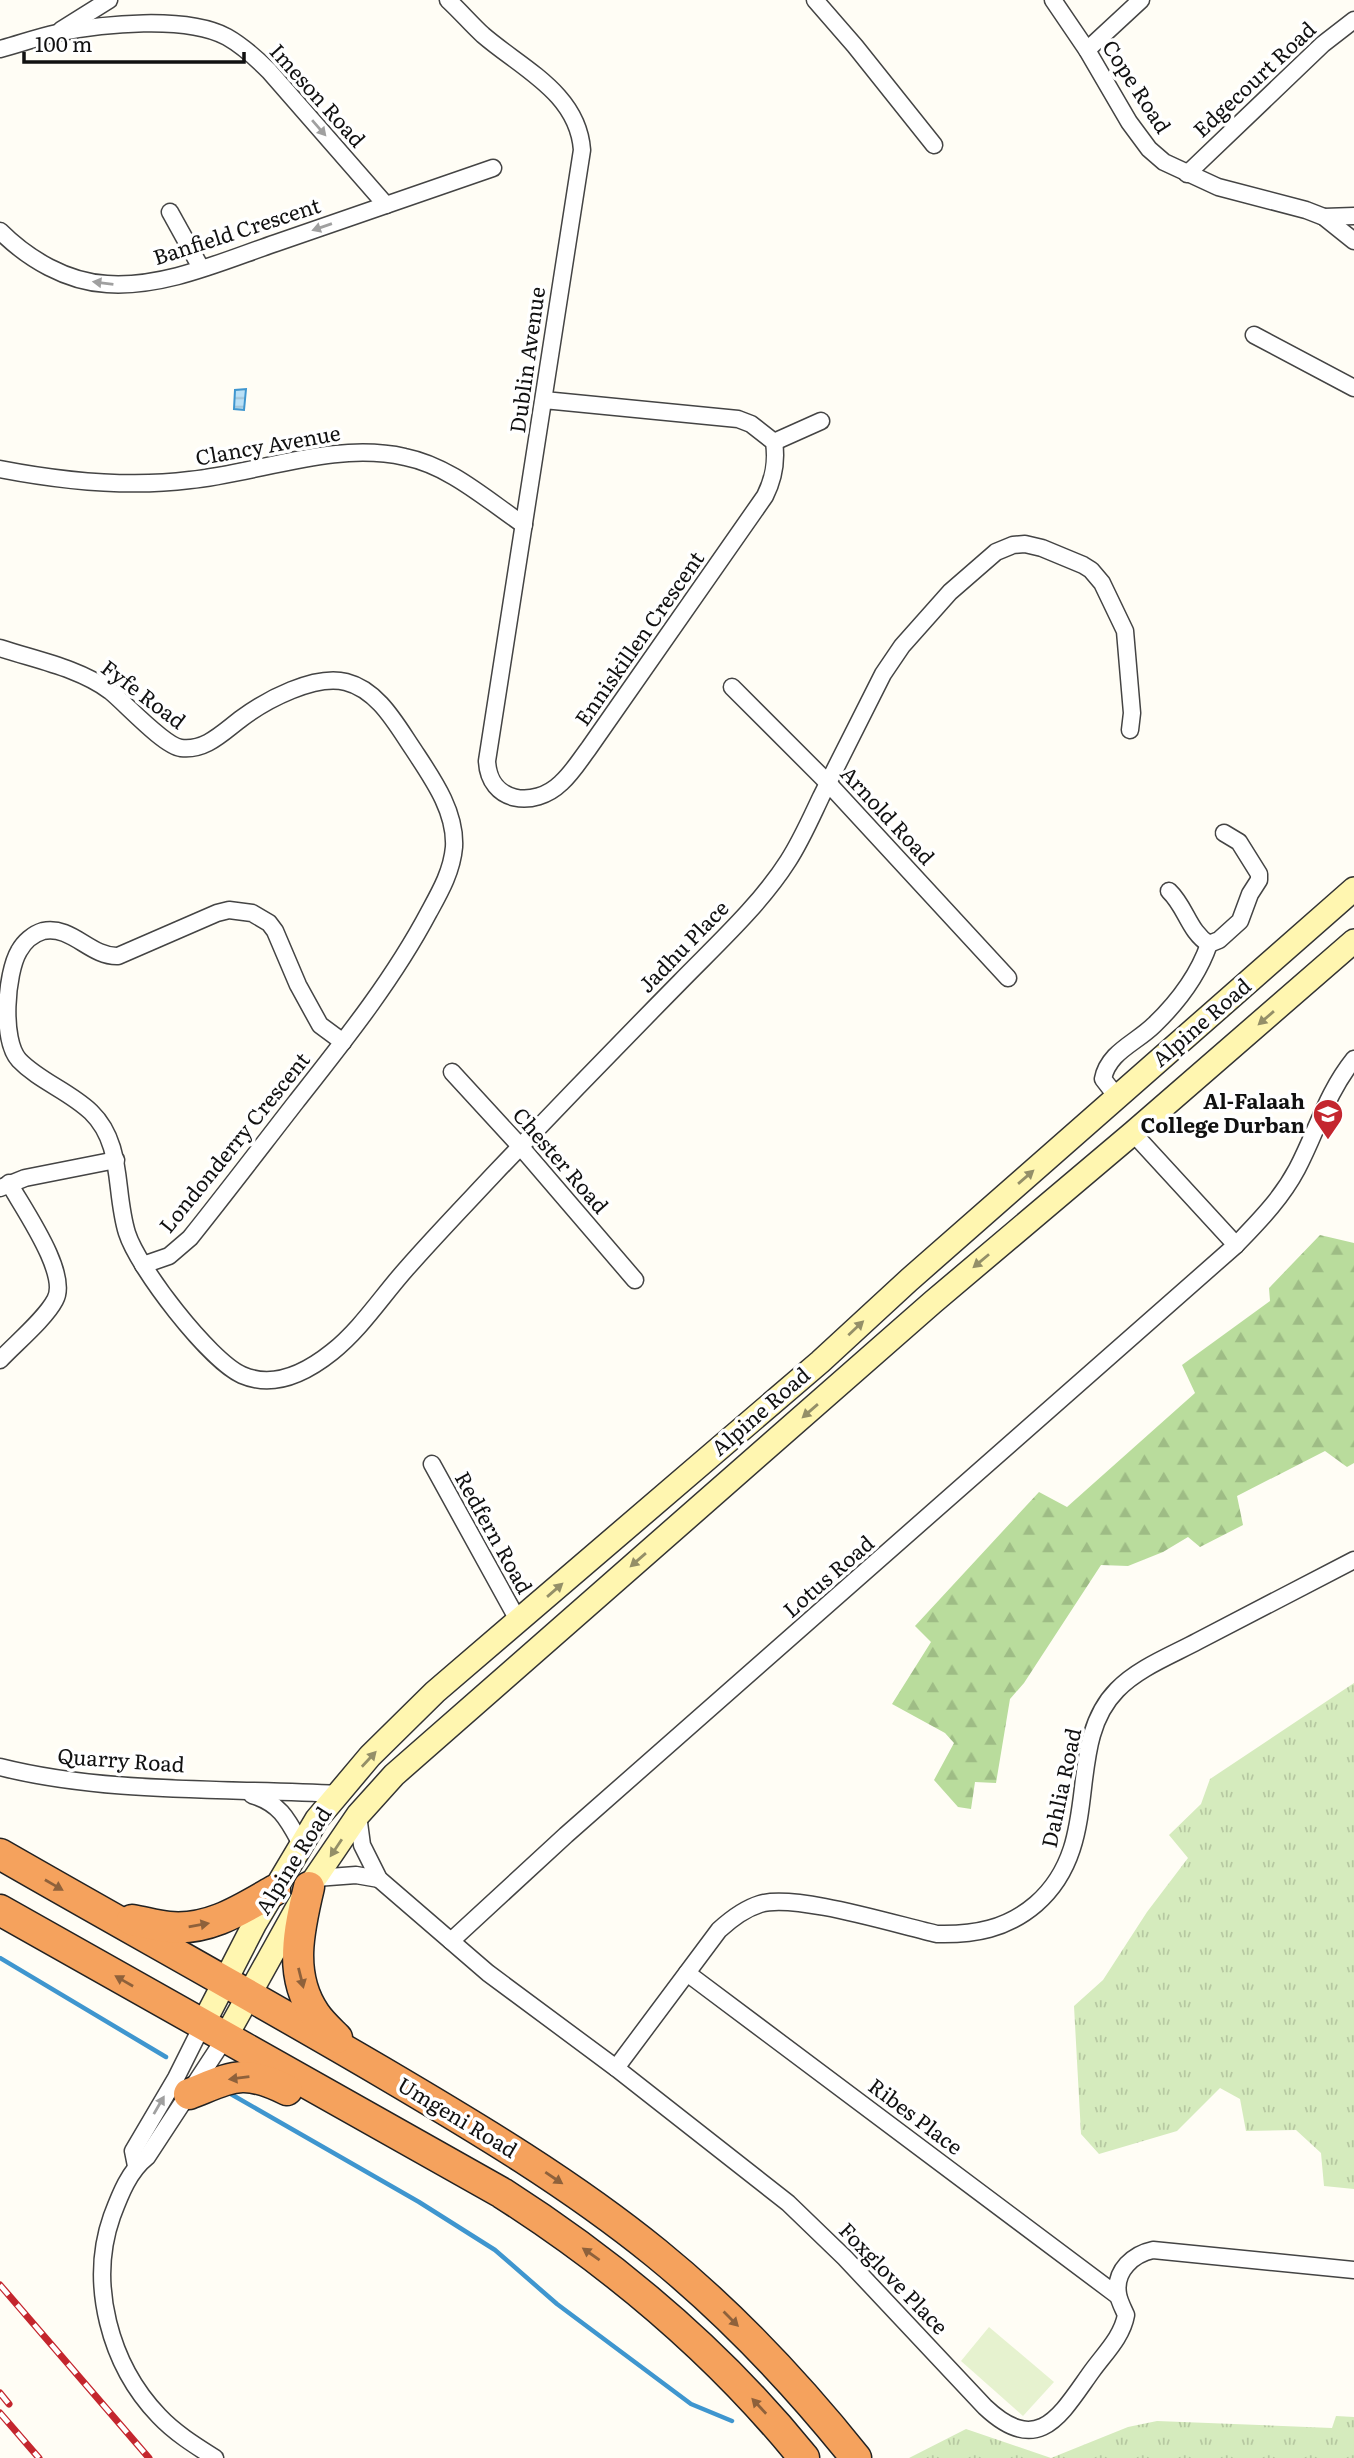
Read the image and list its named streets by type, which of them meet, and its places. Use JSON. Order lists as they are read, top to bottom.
{
  "streets": {
    "highway": ["Umgeni Road"],
    "main road": ["Alpine Road"],
    "street": [
      "Edgecourt Road",
      "Cope Road",
      "Imeson Road",
      "Banfield Crescent",
      "Dublin Avenue",
      "Clancy Avenue",
      "Enniskillen Crescent",
      "Fyfe Road",
      "Arnold Road",
      "Jadhu Place",
      "Londonderry Crescent",
      "Chester Road",
      "Redfern Road",
      "Lotus Road",
      "Quarry Road",
      "Dahlia Road",
      "Ribes Place",
      "Foxglove Place"
    ]
  },
  "crossings": [
    ["Edgecourt Road", "Cope Road"],
    ["Imeson Road", "Banfield Crescent"],
    ["Dublin Avenue", "Clancy Avenue"],
    ["Dublin Avenue", "Enniskillen Crescent"],
    ["Fyfe Road", "Londonderry Crescent"],
    ["Arnold Road", "Jadhu Place"],
    ["Jadhu Place", "Londonderry Crescent"],
    ["Jadhu Place", "Chester Road"],
    ["Alpine Road", "Redfern Road"],
    ["Alpine Road", "Quarry Road"],
    ["Alpine Road", "Umgeni Road"],
    ["Alpine Road", "Foxglove Place"],
    ["Lotus Road", "Foxglove Place"],
    ["Dahlia Road", "Ribes Place"],
    ["Dahlia Road", "Foxglove Place"],
    ["Ribes Place", "Foxglove Place"]
  ],
  "one_way": ["Imeson Road", "Banfield Crescent"],
  "places": {
    "school or university": ["Al-Falaah College Durban"]
  },
  "scale_bar": "100 m"
}
